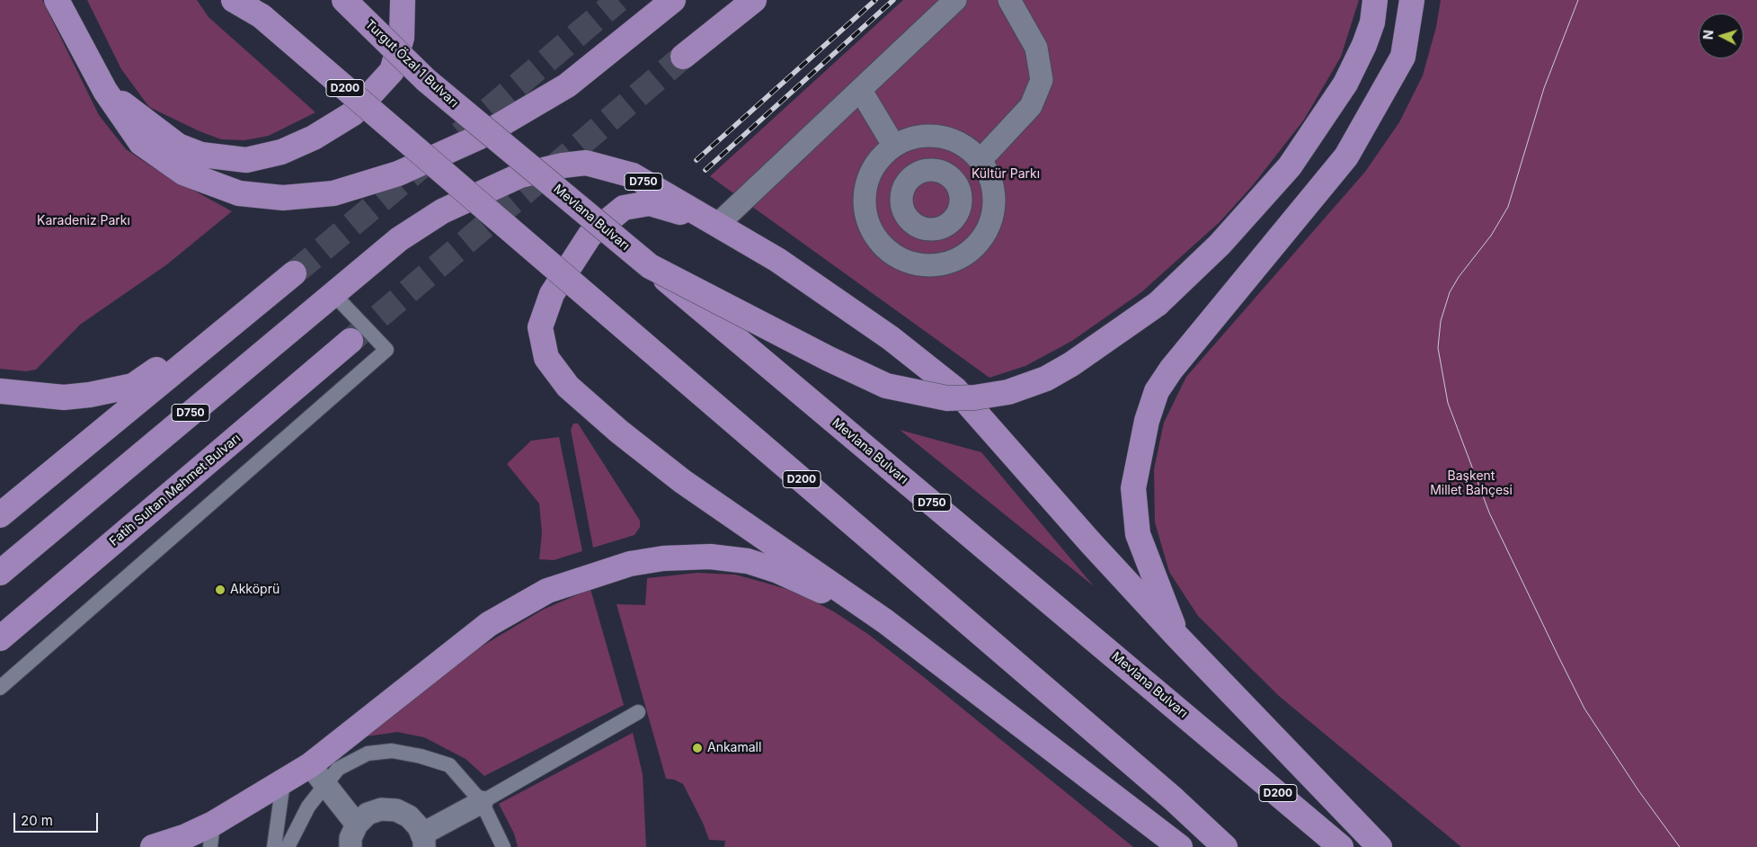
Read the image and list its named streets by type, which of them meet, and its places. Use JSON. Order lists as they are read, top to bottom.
{
  "streets": {
    "highway": [
      "Turgut Özal 1 Bulvarı",
      "D200",
      "D750",
      "Mevlana Bulvarı",
      "Fatih Sultan Mehmet Bulvarı"
    ]
  },
  "crossings": [
    ["Turgut Özal 1 Bulvarı", "Mevlana Bulvarı"]
  ],
  "parks": ["Kültür Parkı", "Karadeniz Parkı", "Başkent Millet Bahçesi"],
  "places": ["Akköprü", "Ankamall"],
  "scale_bar": "20 m",
  "north": "left"
}
